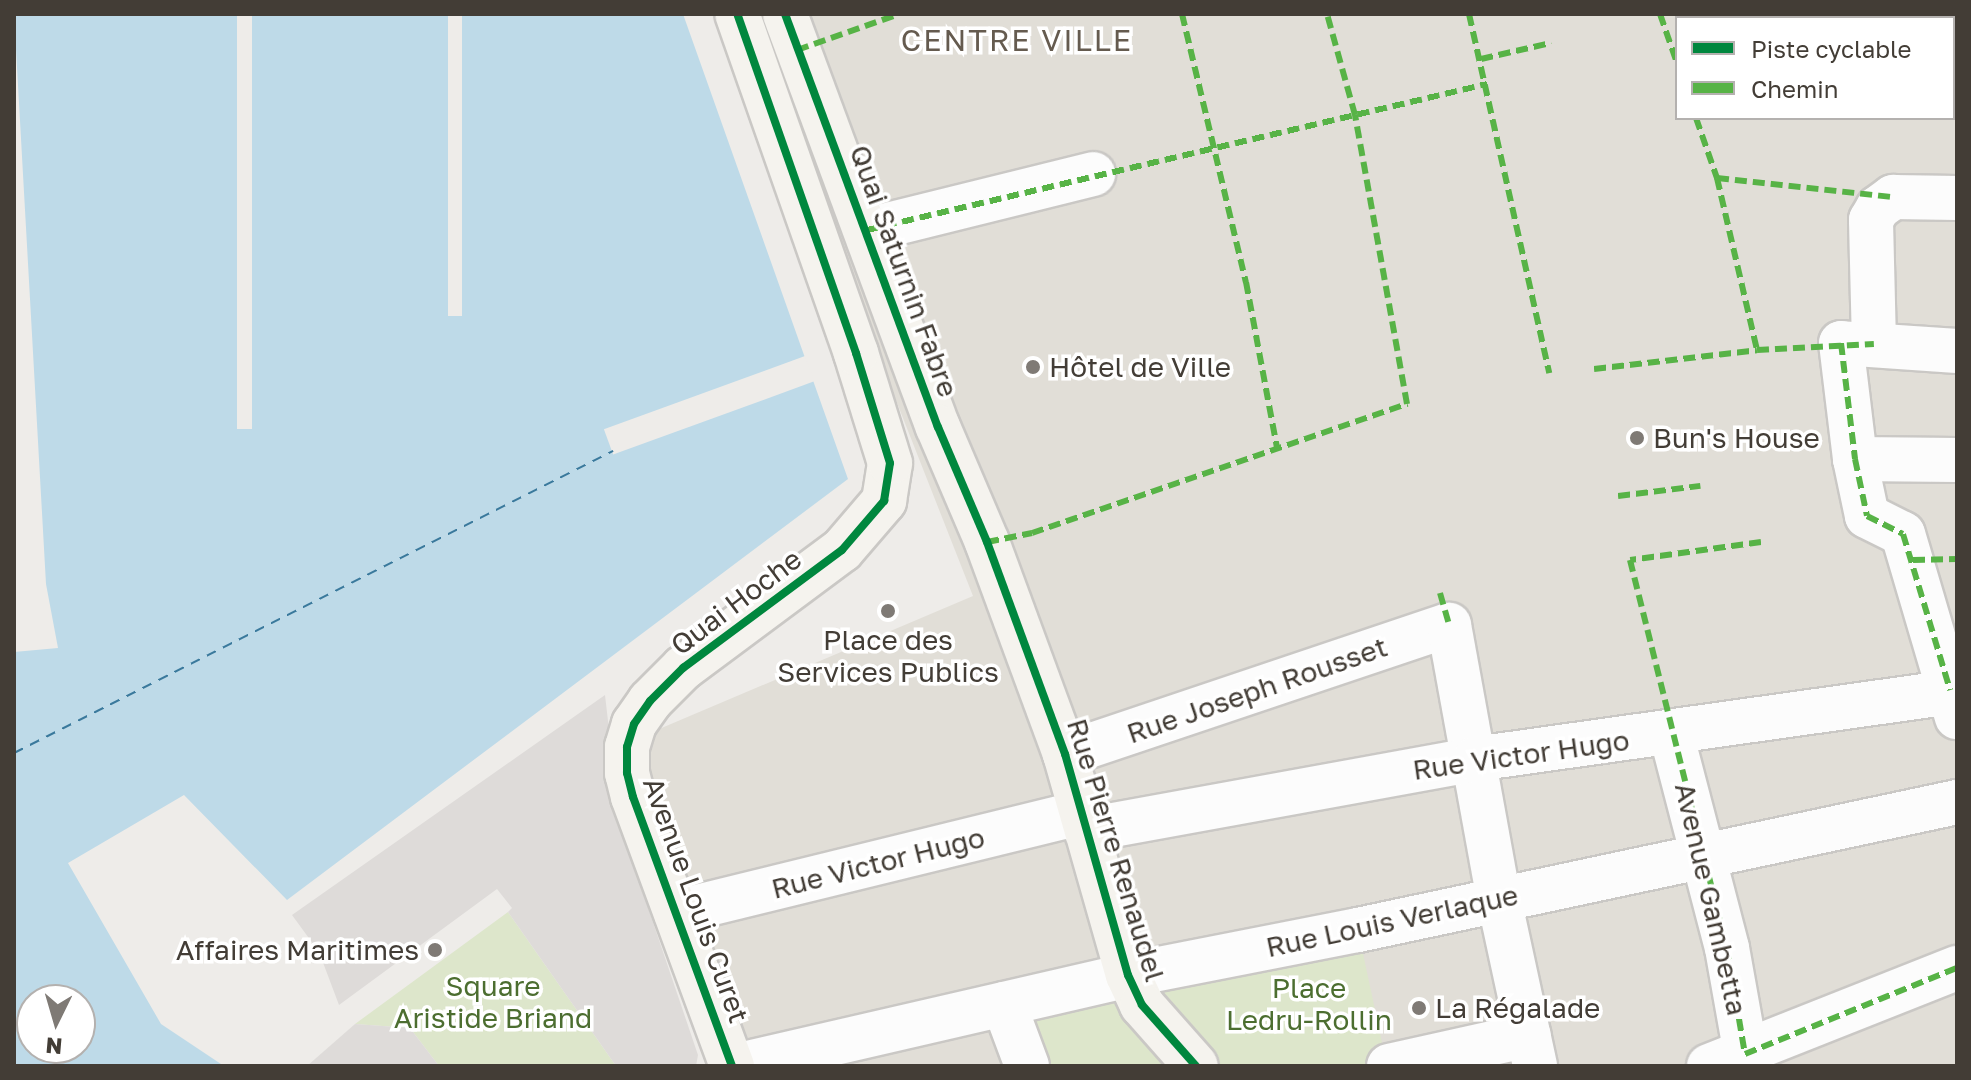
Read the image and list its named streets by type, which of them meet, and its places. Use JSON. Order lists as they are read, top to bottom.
{
  "streets": {
    "main road": [
      "Quai Saturnin Fabre",
      "Quai Hoche",
      "Rue Pierre Renaudel",
      "Avenue Louis Curet"
    ],
    "street": [
      "Rue Joseph Rousset",
      "Rue Victor Hugo",
      "Avenue Gambetta",
      "Rue Louis Verlaque"
    ]
  },
  "crossings": [
    ["Quai Saturnin Fabre", "Rue Pierre Renaudel"],
    ["Quai Hoche", "Avenue Louis Curet"],
    ["Rue Joseph Rousset", "Rue Victor Hugo"],
    ["Rue Joseph Rousset", "Rue Pierre Renaudel"],
    ["Rue Victor Hugo", "Rue Pierre Renaudel"],
    ["Rue Victor Hugo", "Avenue Gambetta"],
    ["Rue Victor Hugo", "Avenue Louis Curet"],
    ["Rue Pierre Renaudel", "Rue Louis Verlaque"],
    ["Avenue Gambetta", "Rue Louis Verlaque"],
    ["Avenue Louis Curet", "Rue Louis Verlaque"]
  ],
  "districts": ["CENTRE VILLE"],
  "parks": ["Square Aristide Briand", "Place Ledru-Rollin"],
  "places": [
    "Hôtel de Ville",
    "Bun's House",
    "Place des Services Publics",
    "Affaires Maritimes",
    "La Régalade"
  ],
  "legend": ["Piste cyclable", "Chemin"],
  "north": "bottom"
}
